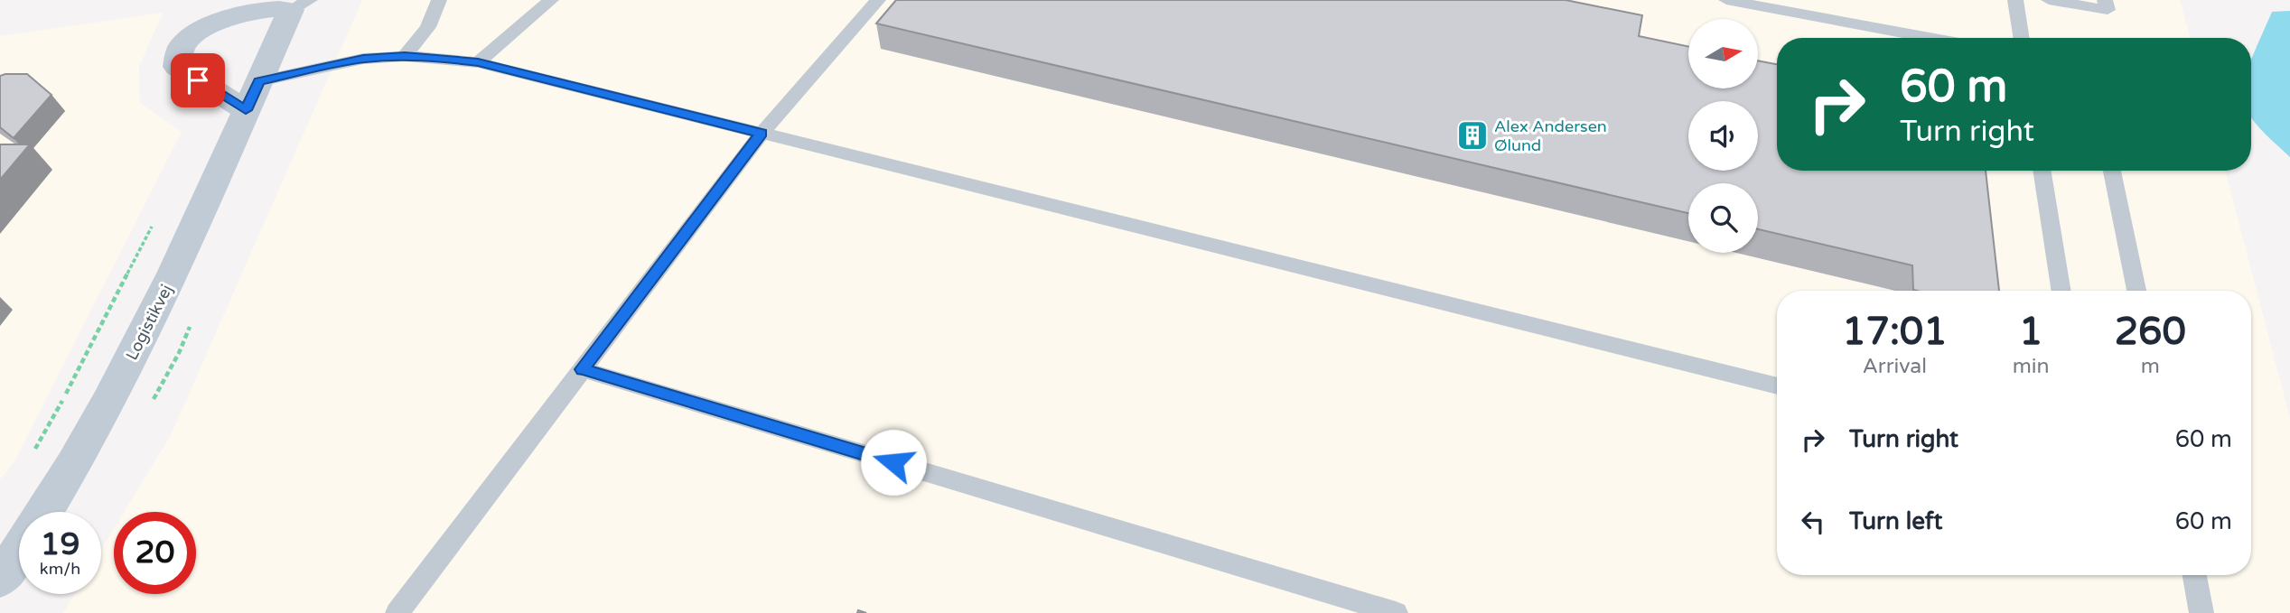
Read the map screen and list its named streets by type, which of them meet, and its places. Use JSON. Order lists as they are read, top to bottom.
{
  "streets": {
    "street": ["Logistikvej"]
  },
  "places": {
    "building": ["Alex Andersen Ølund"]
  },
  "north": "right",
  "page": {
    "turn": ["60 m", "Turn right"],
    "eta": [
      "17:01",
      "Arrival",
      "1",
      "min",
      "260",
      "m"
    ],
    "list": [
      {
        "name": "Turn right",
        "value": "60 m"
      },
      {
        "name": "Turn left",
        "value": "60 m"
      }
    ],
    "speed": "19 km/h",
    "limit": "20"
  }
}
